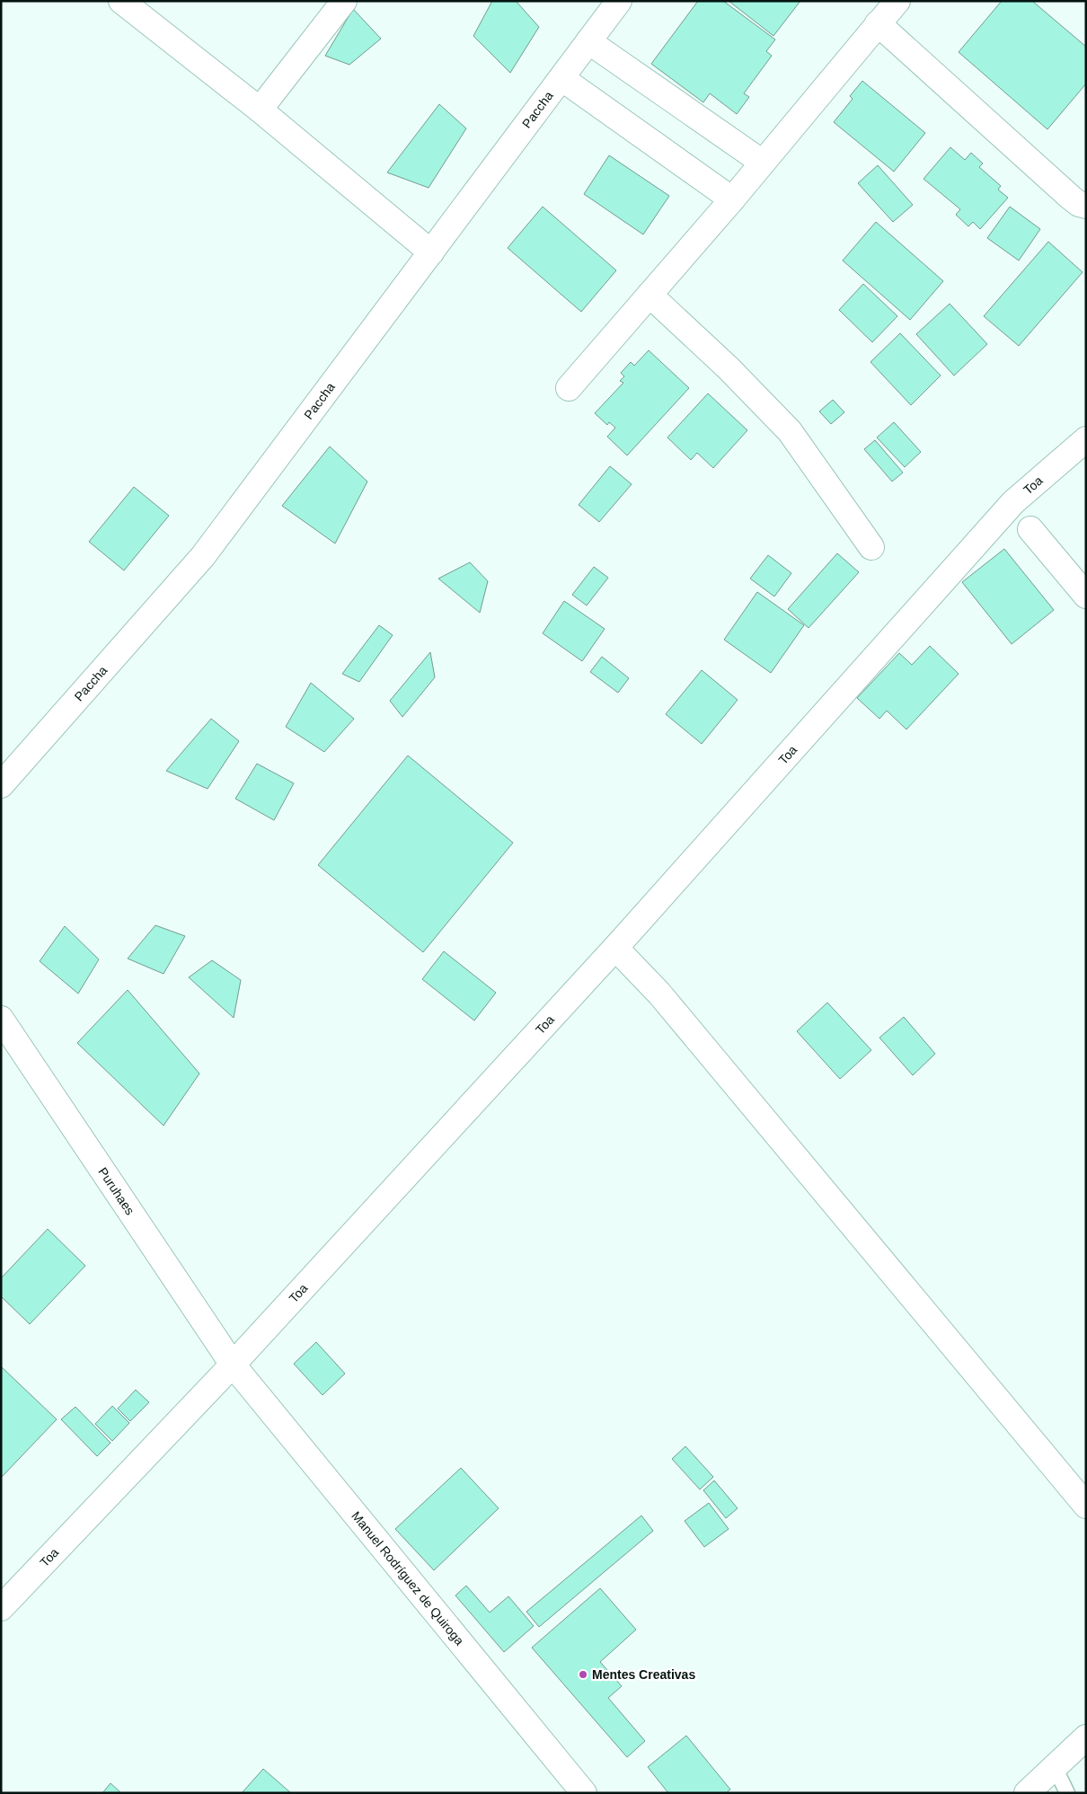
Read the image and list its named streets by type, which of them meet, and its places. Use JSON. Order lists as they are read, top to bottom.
{
  "streets": {
    "street": [
      "Paccha",
      "Toa",
      "Puruhaes",
      "Manuel Rodríguez de Quiroga"
    ]
  },
  "crossings": [
    ["Toa", "Puruhaes"],
    ["Toa", "Manuel Rodríguez de Quiroga"],
    ["Puruhaes", "Manuel Rodríguez de Quiroga"]
  ],
  "places": ["Mentes Creativas"]
}
